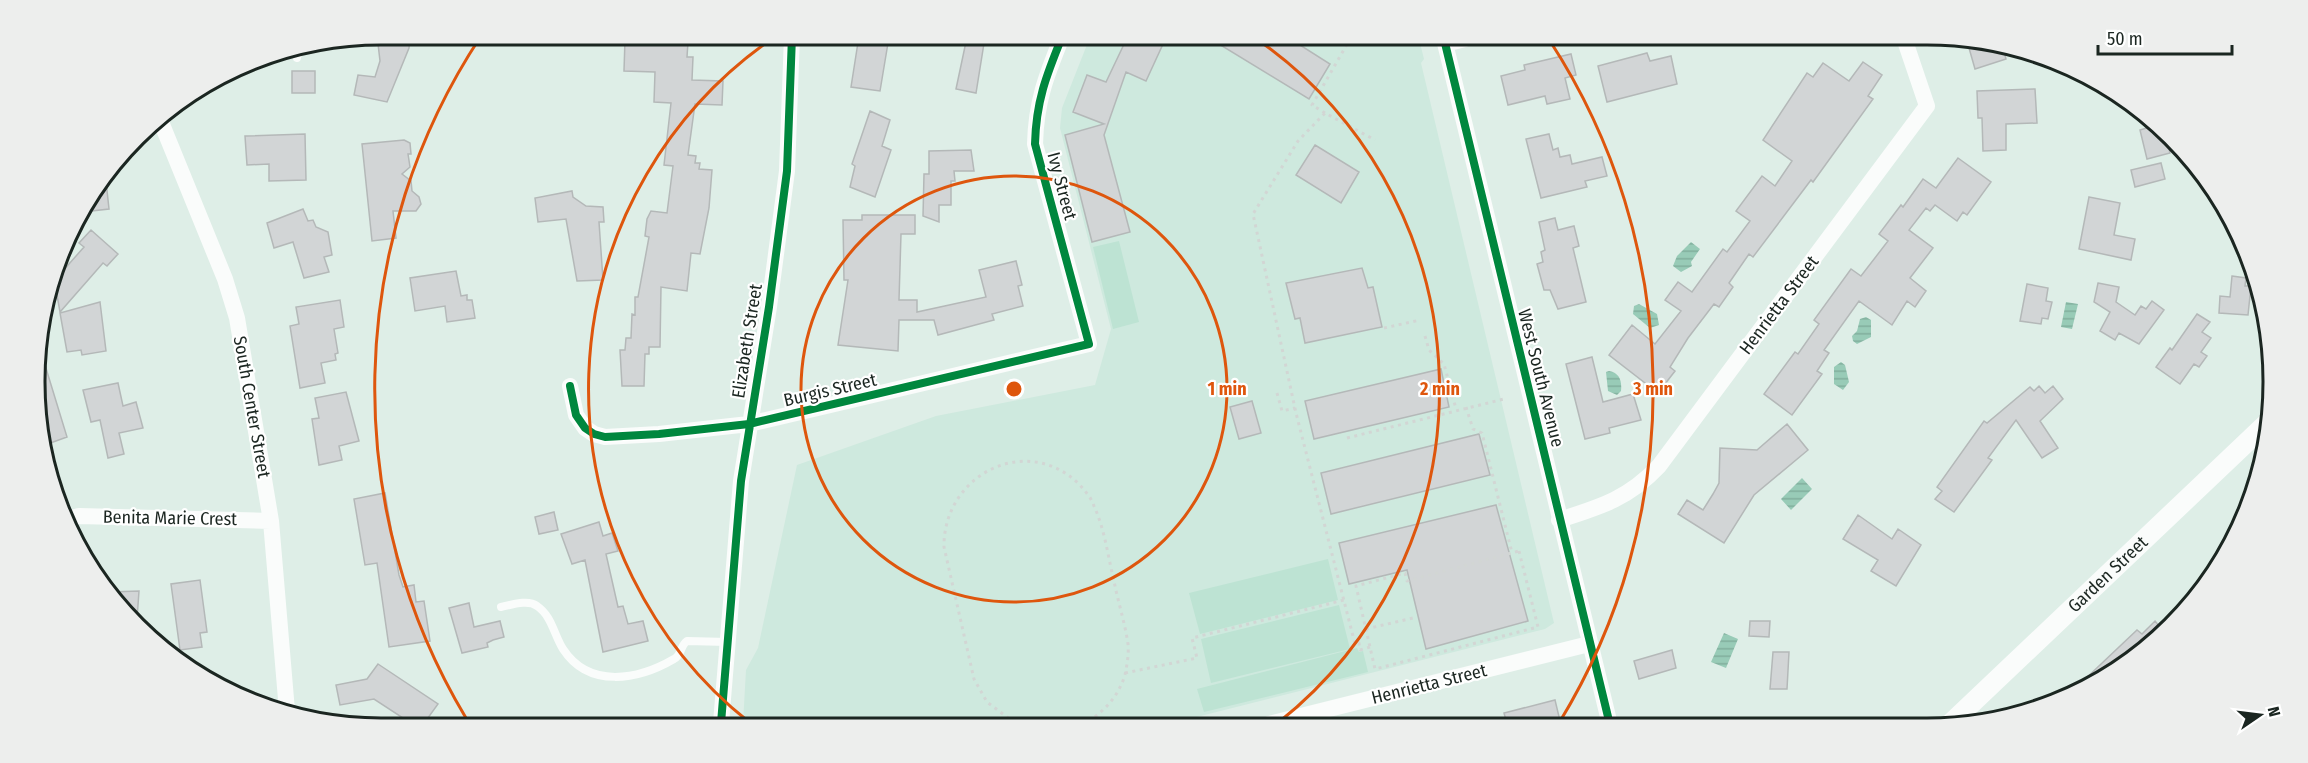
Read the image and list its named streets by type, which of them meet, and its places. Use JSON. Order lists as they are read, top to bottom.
{
  "streets": {
    "street": [
      "Ivy Street",
      "Henrietta Street",
      "Elizabeth Street",
      "West South Avenue",
      "Burgis Street",
      "South Center Street",
      "Benita Marie Crest",
      "Garden Street"
    ]
  },
  "crossings": [
    ["Ivy Street", "Burgis Street"],
    ["Henrietta Street", "West South Avenue"],
    ["Elizabeth Street", "Burgis Street"],
    ["South Center Street", "Benita Marie Crest"]
  ],
  "scale_bar": "50 m",
  "north": "right",
  "rings": ["1 min", "2 min", "3 min"]
}
